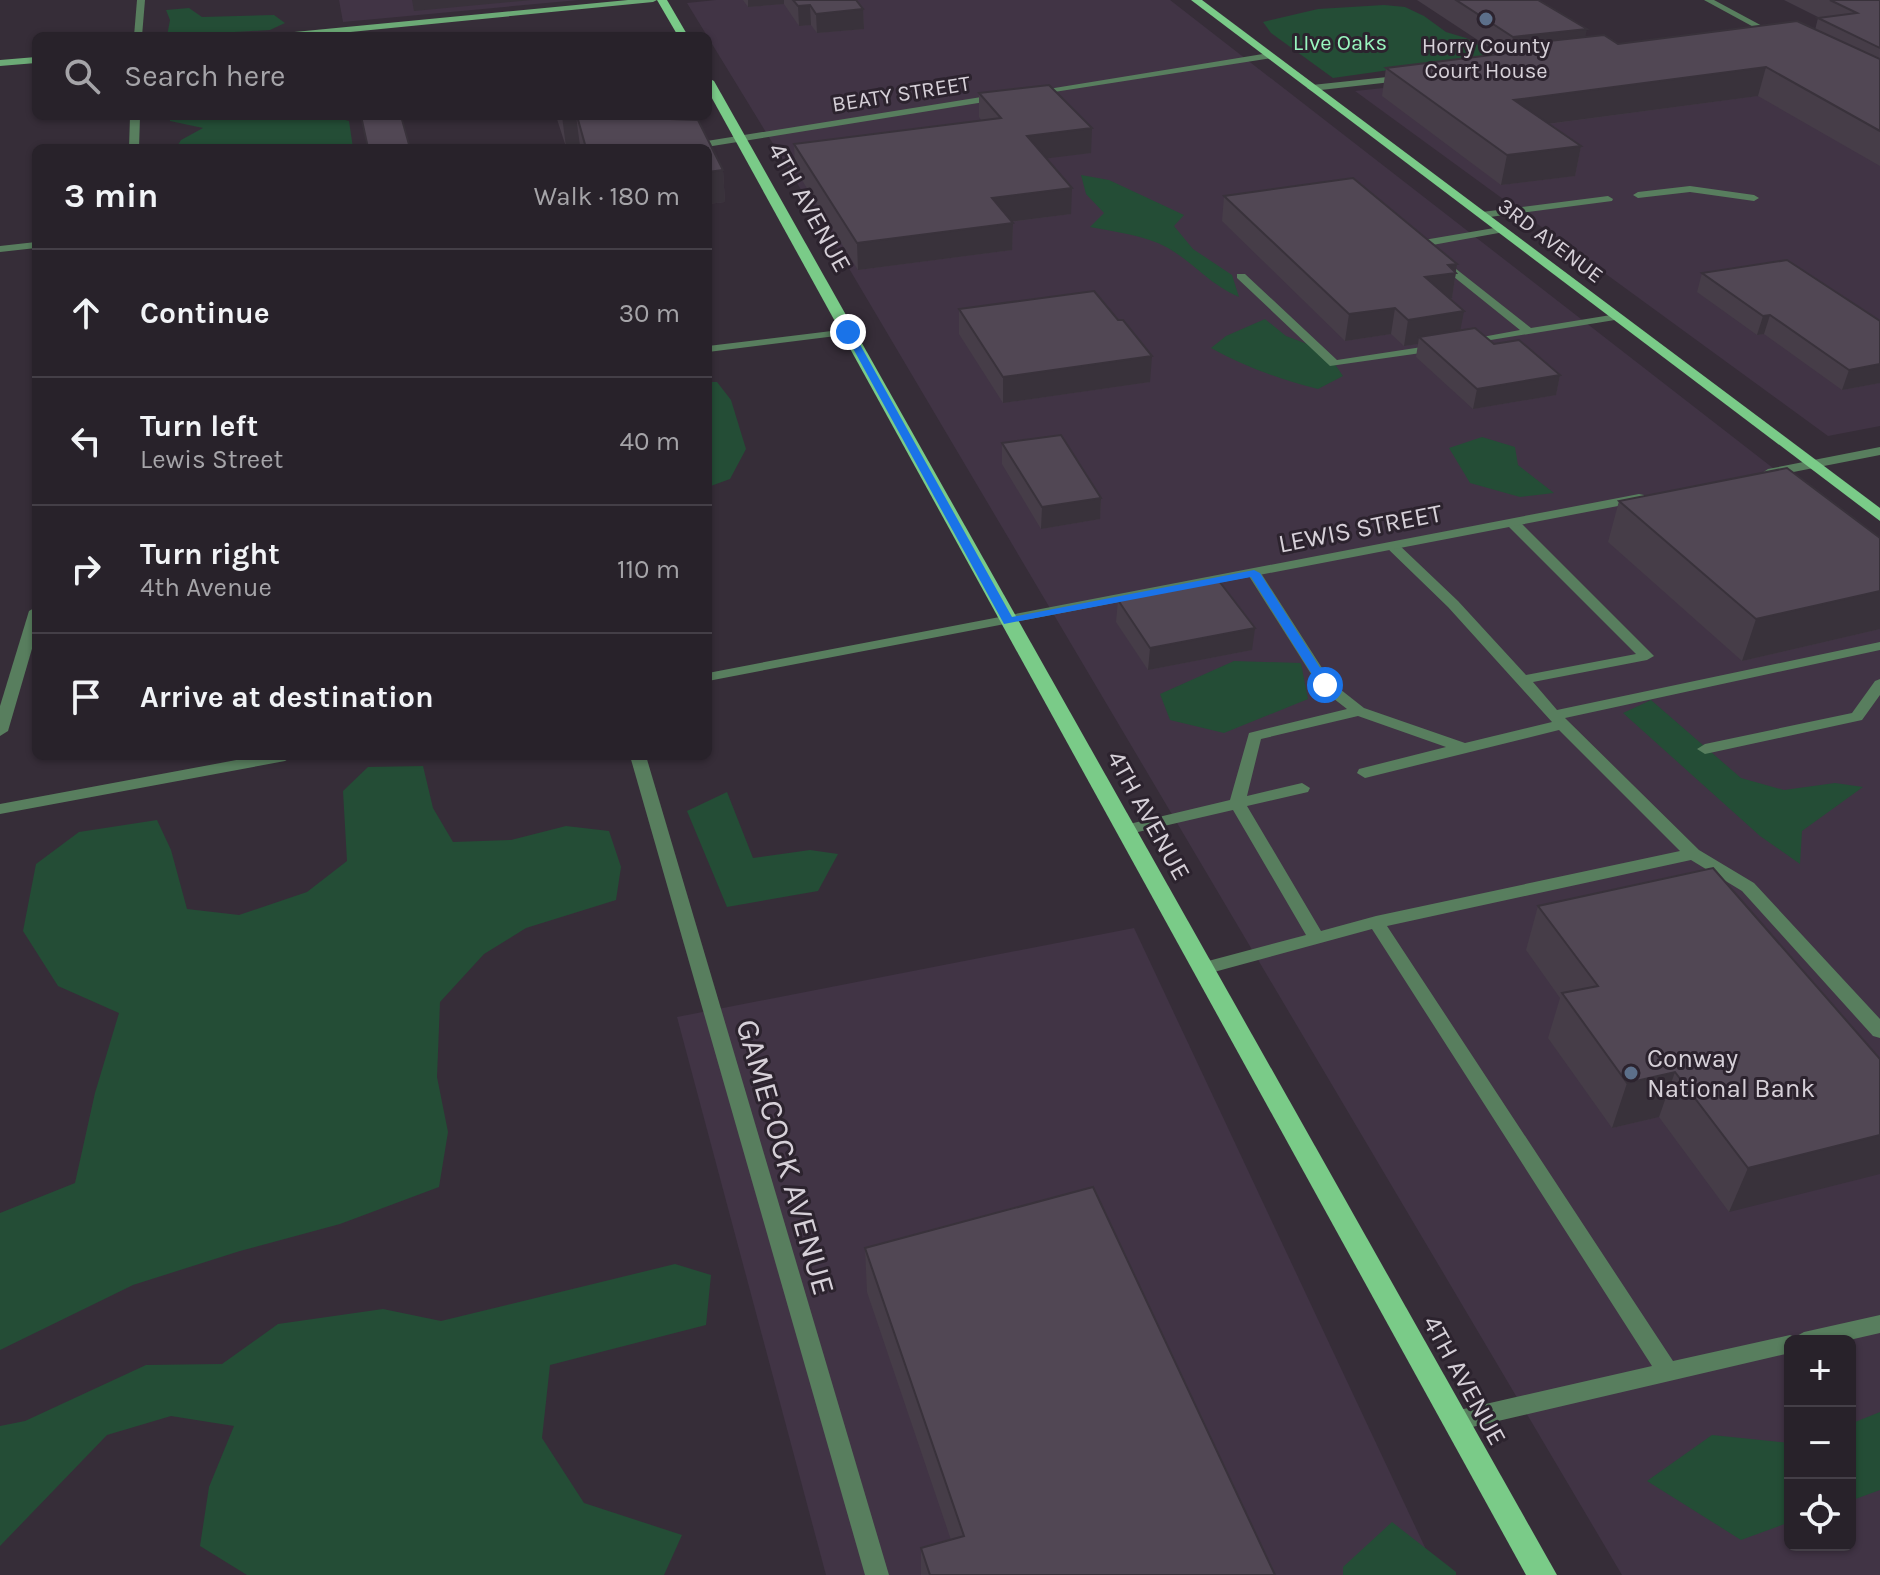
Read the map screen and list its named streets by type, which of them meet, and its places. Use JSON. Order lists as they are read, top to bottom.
{
  "streets": {
    "main road": ["4TH AVENUE", "3RD AVENUE"],
    "street": ["BEATY STREET", "LEWIS STREET", "GAMECOCK AVENUE"]
  },
  "crossings": [
    ["BEATY STREET", "4TH AVENUE"],
    ["4TH AVENUE", "LEWIS STREET"]
  ],
  "parks": ["LIve Oaks"],
  "places": ["Horry County Court House", "Conway National Bank"],
  "page": {
    "search": "Search here",
    "heading": ["3 min", "Walk · 180 m"],
    "list": [
      ["Continue", "30 m"],
      ["Turn left", "Lewis Street", "40 m"],
      ["Turn right", "4th Avenue", "110 m"],
      "Arrive at destination"
    ],
    "map_buttons": ["+", "−"]
  }
}
